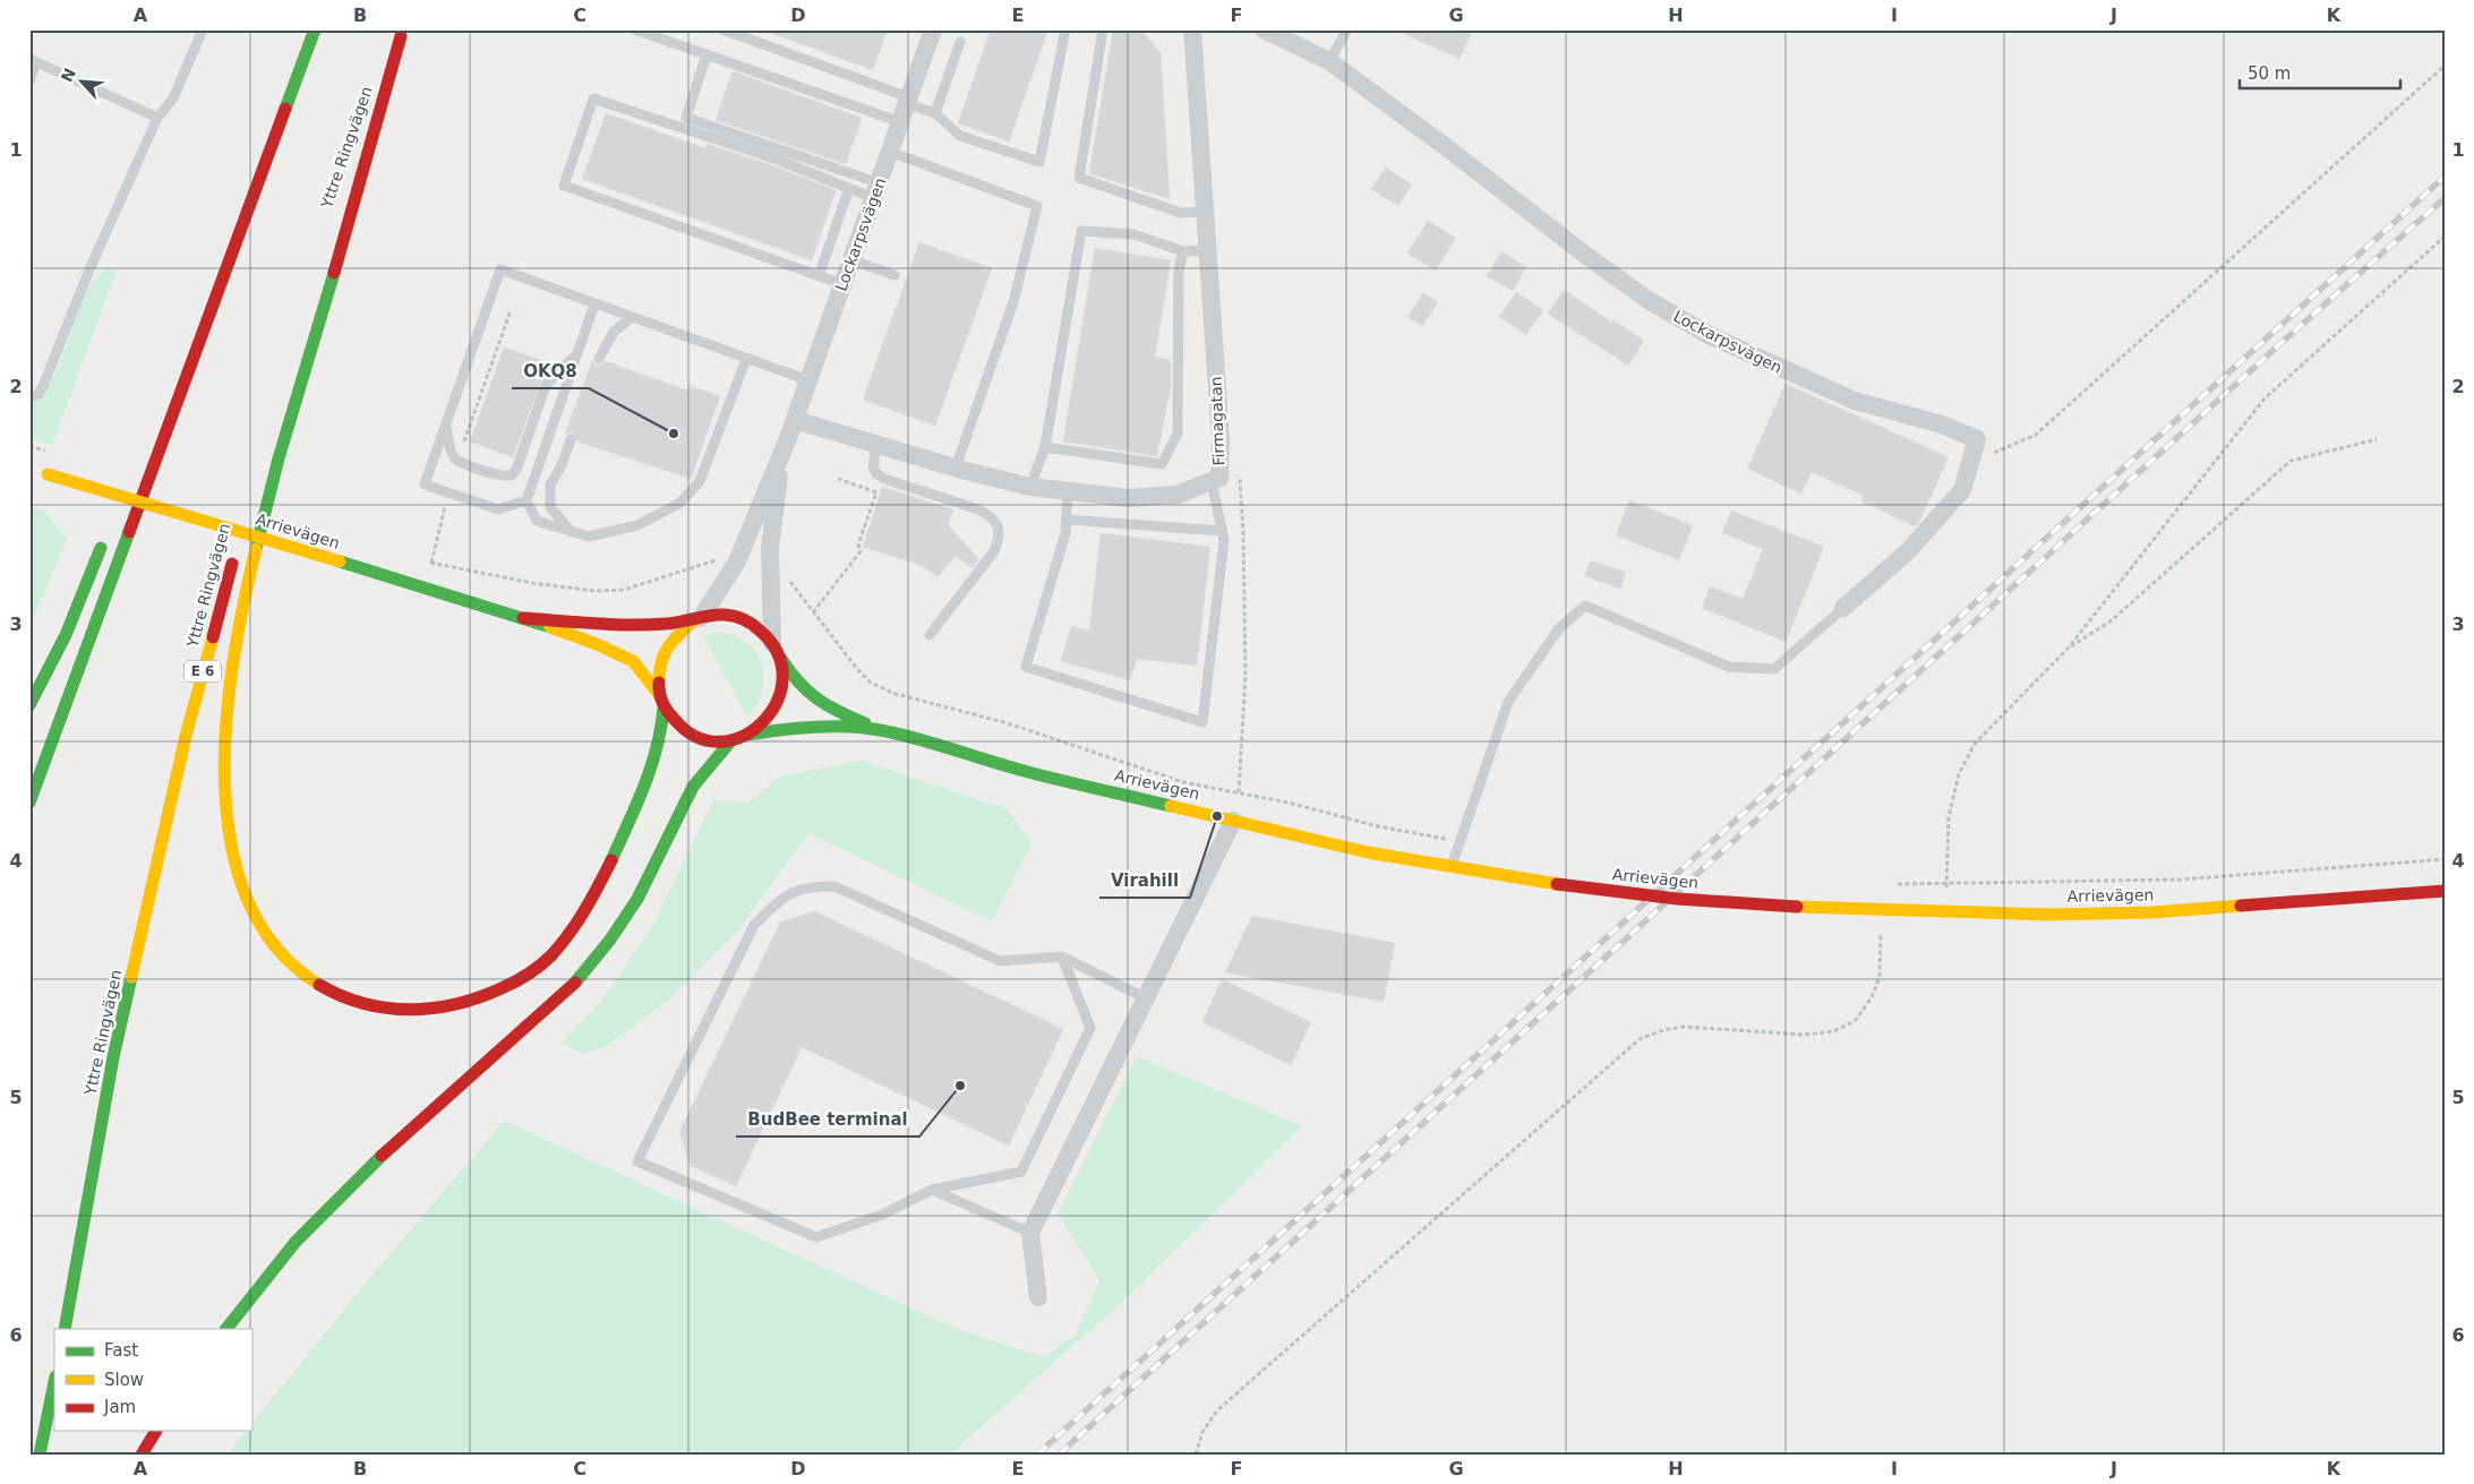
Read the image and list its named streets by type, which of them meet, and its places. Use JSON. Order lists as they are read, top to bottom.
{
  "streets": {
    "main road": ["Yttre Ringvägen", "Arrievägen", "E 6"],
    "street": ["Lockarpsvägen", "Firmagatan"]
  },
  "crossings": [
    ["Lockarpsvägen", "Firmagatan"],
    ["Lockarpsvägen", "Arrievägen"]
  ],
  "places": ["OKQ8", "Virahill", "BudBee terminal"],
  "legend": ["Fast", "Slow", "Jam"],
  "scale_bar": "50 m",
  "north": "top left",
  "grid": {
    "columns": [
      "A",
      "B",
      "C",
      "D",
      "E",
      "F",
      "G",
      "H",
      "I",
      "J",
      "K"
    ],
    "rows": [
      "1",
      "2",
      "3",
      "4",
      "5",
      "6"
    ]
  }
}
